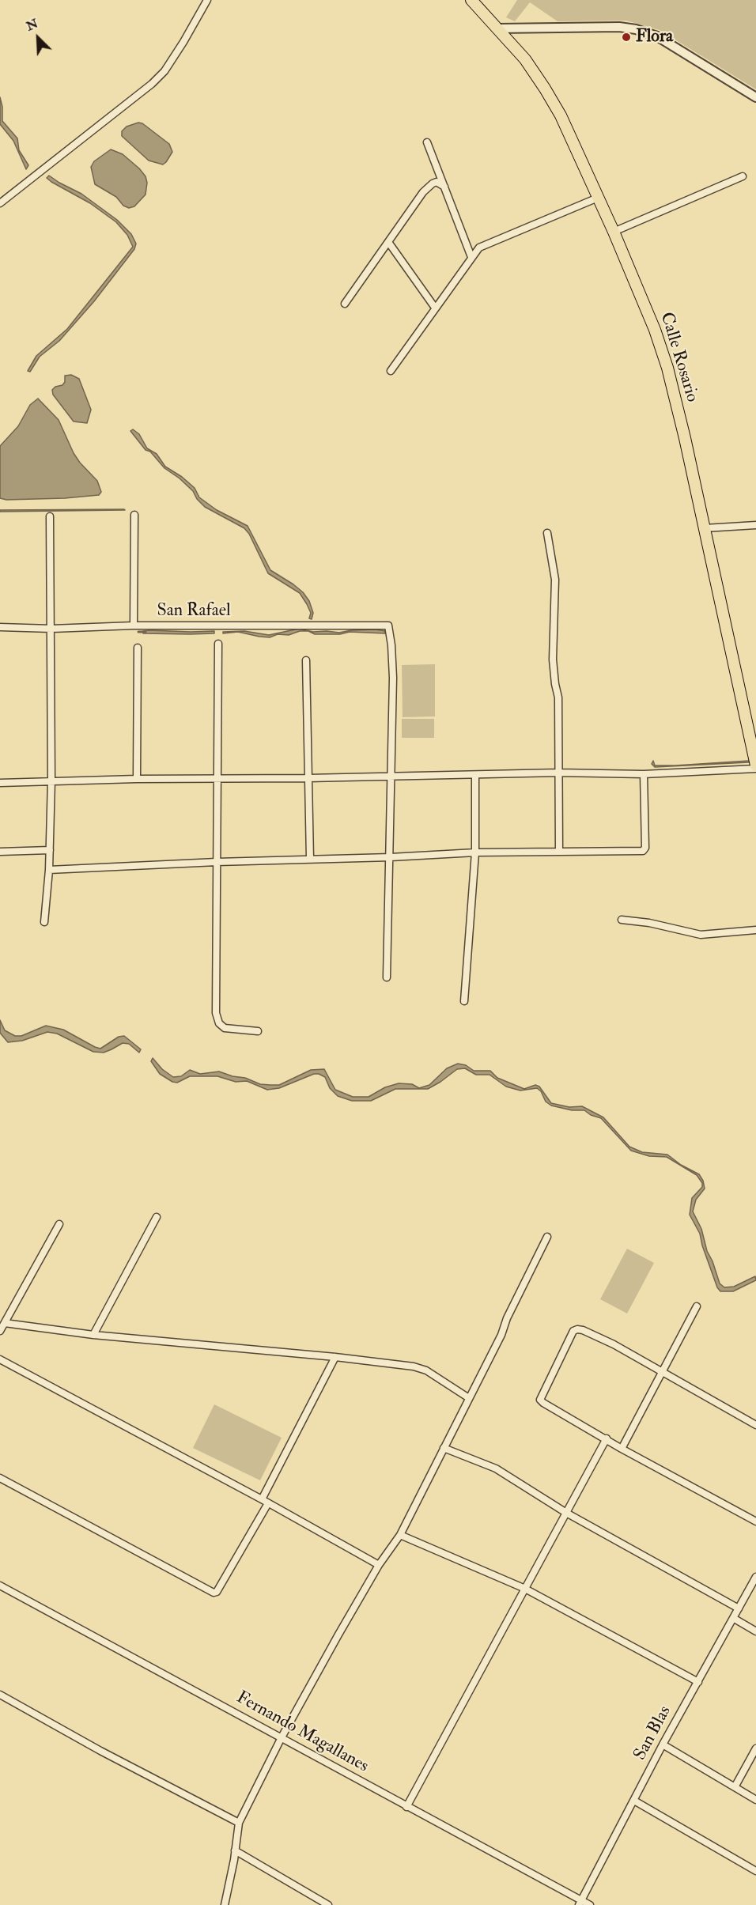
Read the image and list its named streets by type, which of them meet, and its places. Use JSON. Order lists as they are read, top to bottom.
{
  "streets": {
    "main road": ["Calle Rosario"],
    "street": ["San Rafael", "Fernando Magallanes", "San Blas"]
  },
  "crossings": [
    ["Fernando Magallanes", "San Blas"]
  ],
  "places": ["Flora"],
  "north": "top left"
}
